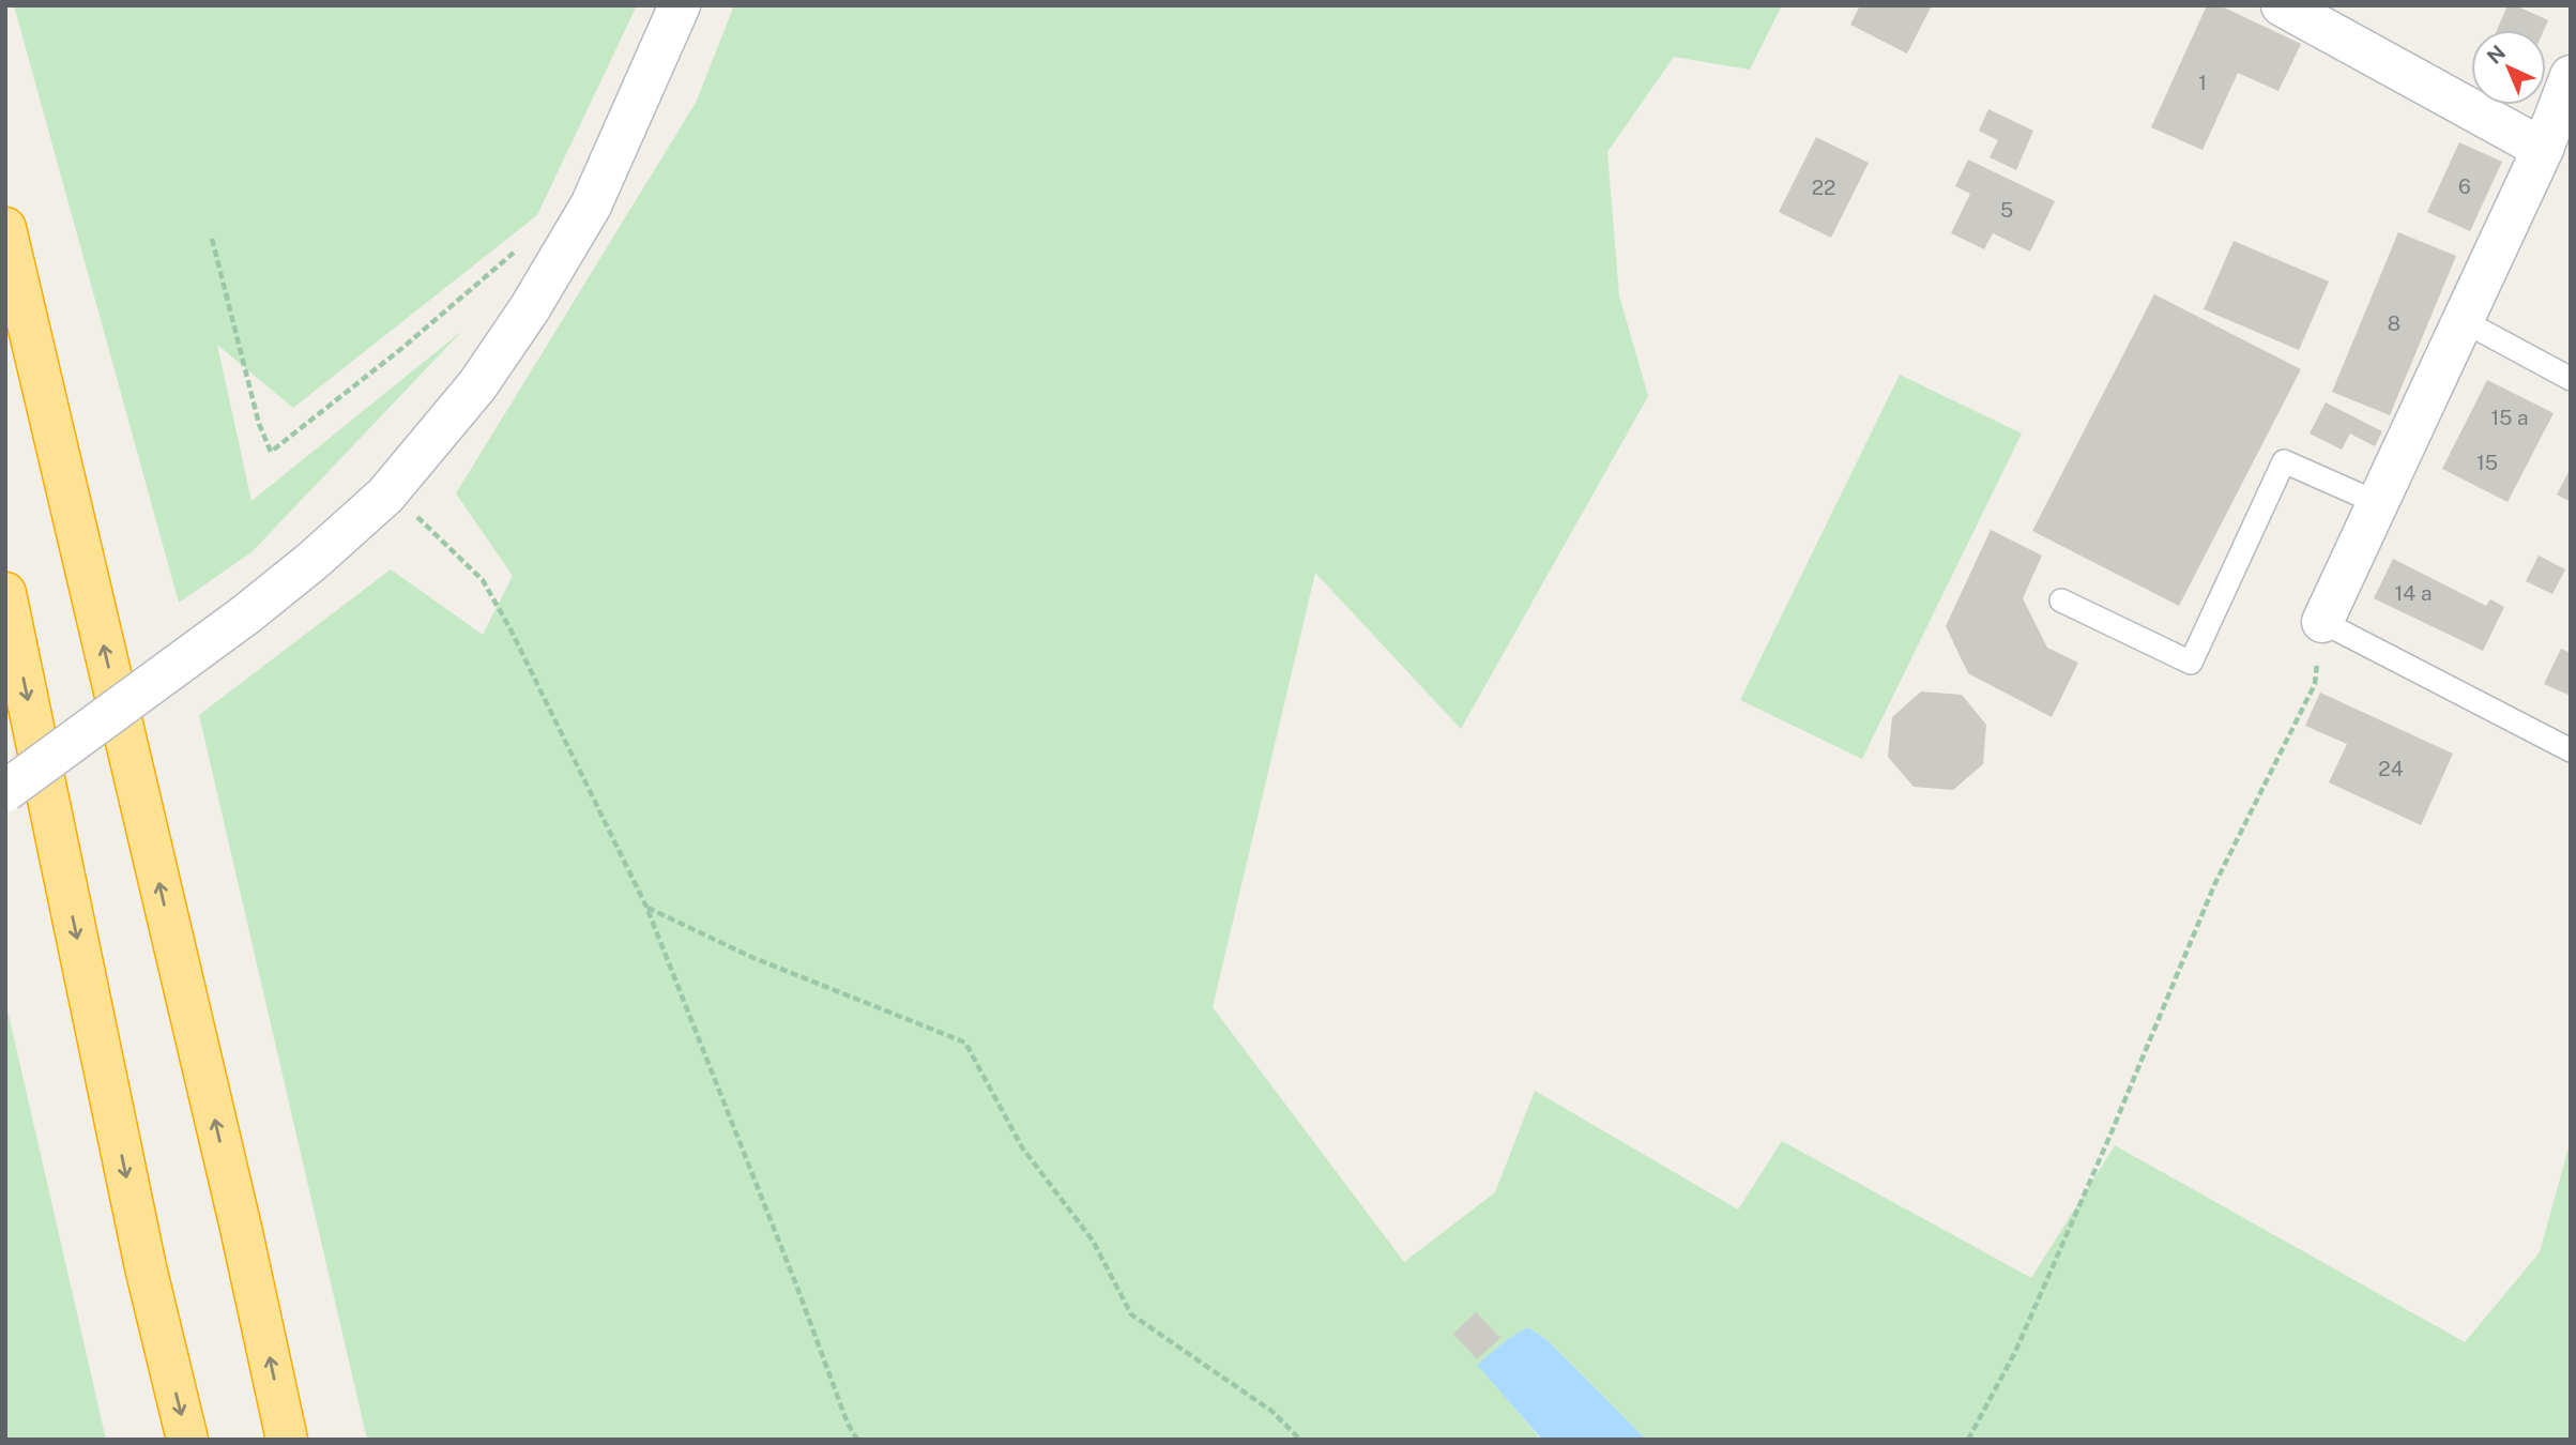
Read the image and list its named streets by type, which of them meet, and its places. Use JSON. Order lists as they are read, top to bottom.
{
  "house_numbers": [
    "1",
    "6",
    "22",
    "5",
    "8",
    "15 a",
    "15",
    "14 a",
    "24"
  ],
  "north": "top left"
}
